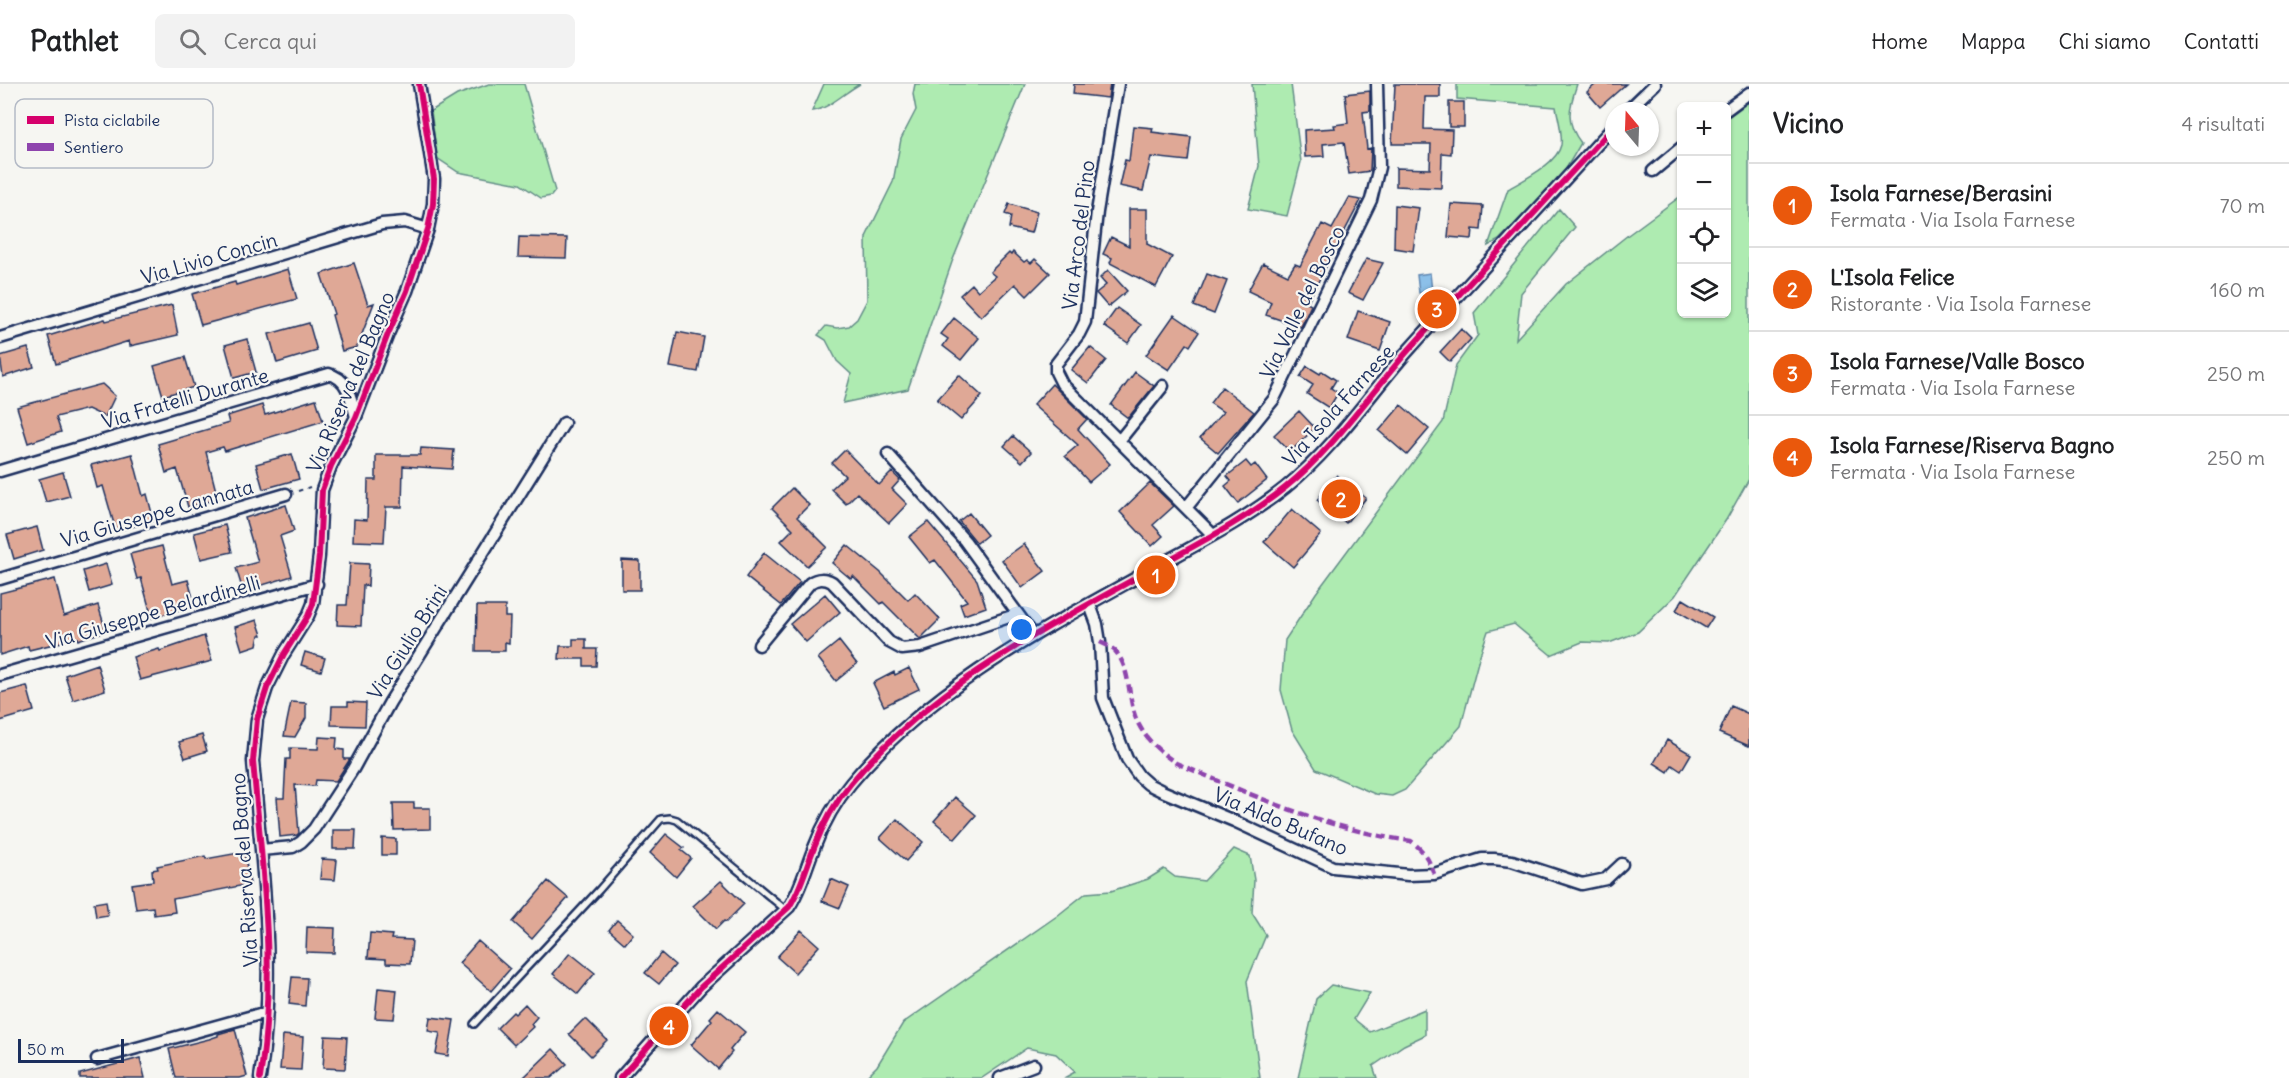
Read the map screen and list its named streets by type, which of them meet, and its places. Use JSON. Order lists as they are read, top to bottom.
{
  "streets": {
    "street": [
      "Via Arco del Pino",
      "Via Livio Concin",
      "Via Valle del Bosco",
      "Via Riserva del Bagno",
      "Via Fratelli Durante",
      "Via Isola Farnese",
      "Via Giuseppe Cannata",
      "Via Giuseppe Belardinelli",
      "Via Giulio Brini",
      "Via Aldo Bufano"
    ]
  },
  "crossings": [
    ["Via Arco del Pino", "Via Valle del Bosco"],
    ["Via Arco del Pino", "Via Isola Farnese"],
    ["Via Livio Concin", "Via Riserva del Bagno"],
    ["Via Riserva del Bagno", "Via Fratelli Durante"],
    ["Via Riserva del Bagno", "Via Giuseppe Belardinelli"],
    ["Via Riserva del Bagno", "Via Giulio Brini"],
    ["Via Isola Farnese", "Via Aldo Bufano"]
  ],
  "legend": ["Pista ciclabile", "Sentiero"],
  "scale_bar": "50 m",
  "north": "top",
  "page": {
    "header": "Pathlet",
    "search": "Cerca qui",
    "nav": [
      "Home",
      "Mappa",
      "Chi siamo",
      "Contatti"
    ],
    "heading": ["Vicino", "4 risultati"],
    "map_buttons": ["+", "−"],
    "list": [
      {
        "mark": "1",
        "name": "Isola Farnese/Berasini",
        "note": "Fermata · Via Isola Farnese",
        "value": "70 m"
      },
      {
        "mark": "2",
        "name": "L'Isola Felice",
        "note": "Ristorante · Via Isola Farnese",
        "value": "160 m"
      },
      {
        "mark": "3",
        "name": "Isola Farnese/Valle Bosco",
        "note": "Fermata · Via Isola Farnese",
        "value": "250 m"
      },
      {
        "mark": "4",
        "name": "Isola Farnese/Riserva Bagno",
        "note": "Fermata · Via Isola Farnese",
        "value": "250 m"
      }
    ],
    "pins": [
      "3",
      "2",
      "1",
      "4"
    ],
    "scale": "50 m"
  }
}
